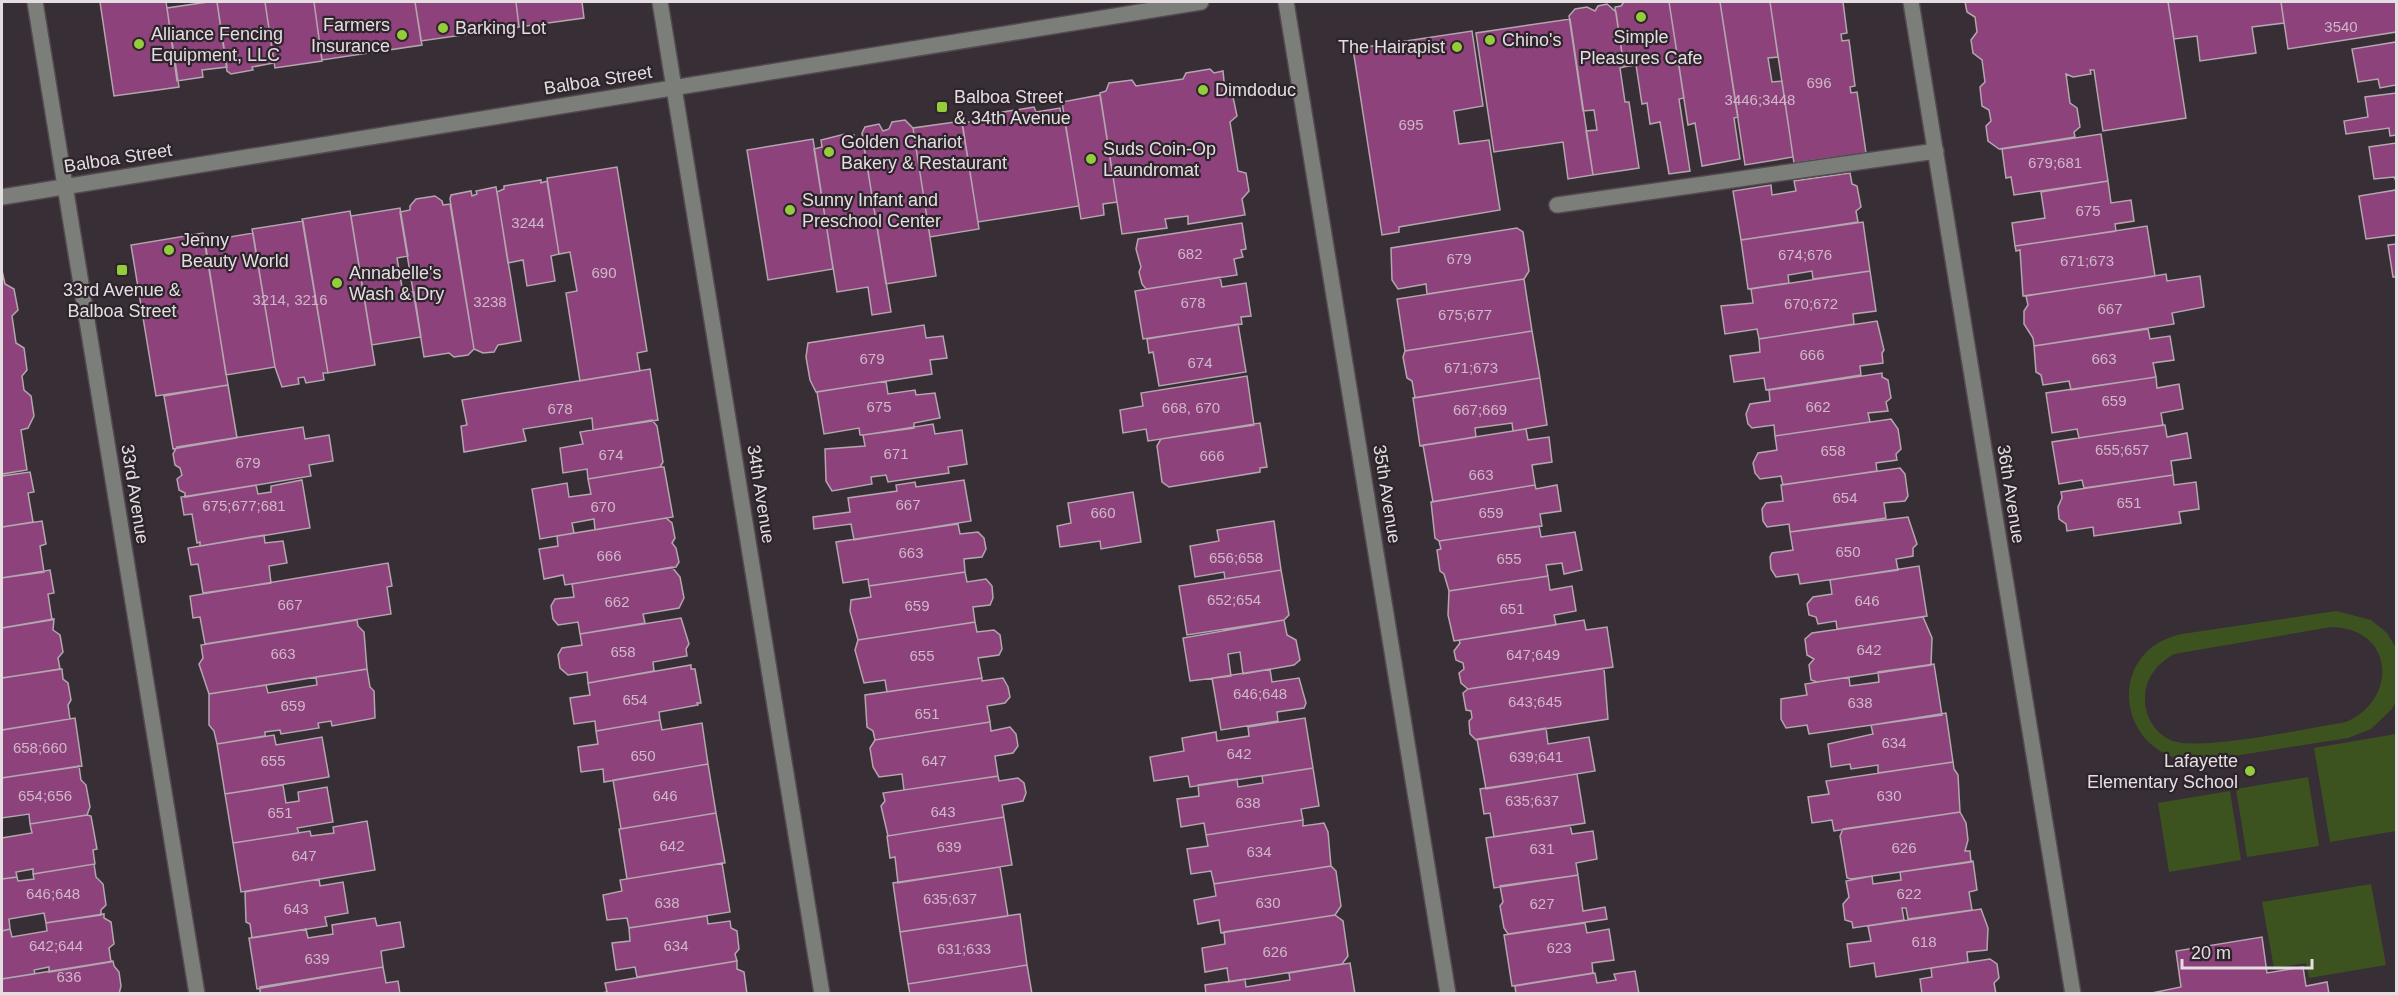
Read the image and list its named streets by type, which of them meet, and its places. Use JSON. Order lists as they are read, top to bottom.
{
  "streets": {
    "street": [
      "Balboa Street",
      "33rd Avenue",
      "34th Avenue",
      "35th Avenue",
      "36th Avenue"
    ]
  },
  "crossings": [
    ["Balboa Street", "33rd Avenue"],
    ["Balboa Street", "34th Avenue"]
  ],
  "places": {
    "other": [
      "Simple Pleasures Cafe",
      "Barking Lot",
      "Farmers Insurance",
      "Chino's",
      "Alliance Fencing Equipment, LLC",
      "The Hairapist",
      "Dimdoduc",
      "Golden Chariot Bakery & Restaurant",
      "Suds Coin-Op Laundromat",
      "Sunny Infant and Preschool Center",
      "Jenny Beauty World",
      "Annabelle's Wash & Dry",
      "Lafayette Elementary School"
    ],
    "transit": ["Balboa Street & 34th Avenue", "33rd Avenue & Balboa Street"]
  },
  "house_numbers": [
    "3540",
    "696",
    "3446;3448",
    "695",
    "679;681",
    "675",
    "3244",
    "682",
    "674;676",
    "679",
    "671;673",
    "690",
    "3214, 3216",
    "3238",
    "678",
    "670;672",
    "667",
    "675;677",
    "666",
    "679",
    "663",
    "674",
    "671;673",
    "659",
    "675",
    "662",
    "668, 670",
    "678",
    "667;669",
    "655;657",
    "658",
    "671",
    "674",
    "666",
    "679",
    "663",
    "654",
    "651",
    "667",
    "675;677;681",
    "670",
    "660",
    "659",
    "650",
    "663",
    "666",
    "656;658",
    "655",
    "652;654",
    "646",
    "662",
    "667",
    "659",
    "651",
    "642",
    "658",
    "663",
    "647;649",
    "655",
    "646;648",
    "654",
    "643;645",
    "638",
    "659",
    "651",
    "634",
    "658;660",
    "642",
    "650",
    "639;641",
    "655",
    "647",
    "654;656",
    "646",
    "630",
    "635;637",
    "638",
    "643",
    "651",
    "642",
    "639",
    "626",
    "631",
    "634",
    "647",
    "646;648",
    "622",
    "635;637",
    "638",
    "630",
    "627",
    "643",
    "618",
    "642;644",
    "634",
    "623",
    "631;633",
    "626",
    "639",
    "636"
  ],
  "scale_bar": "20 m"
}
